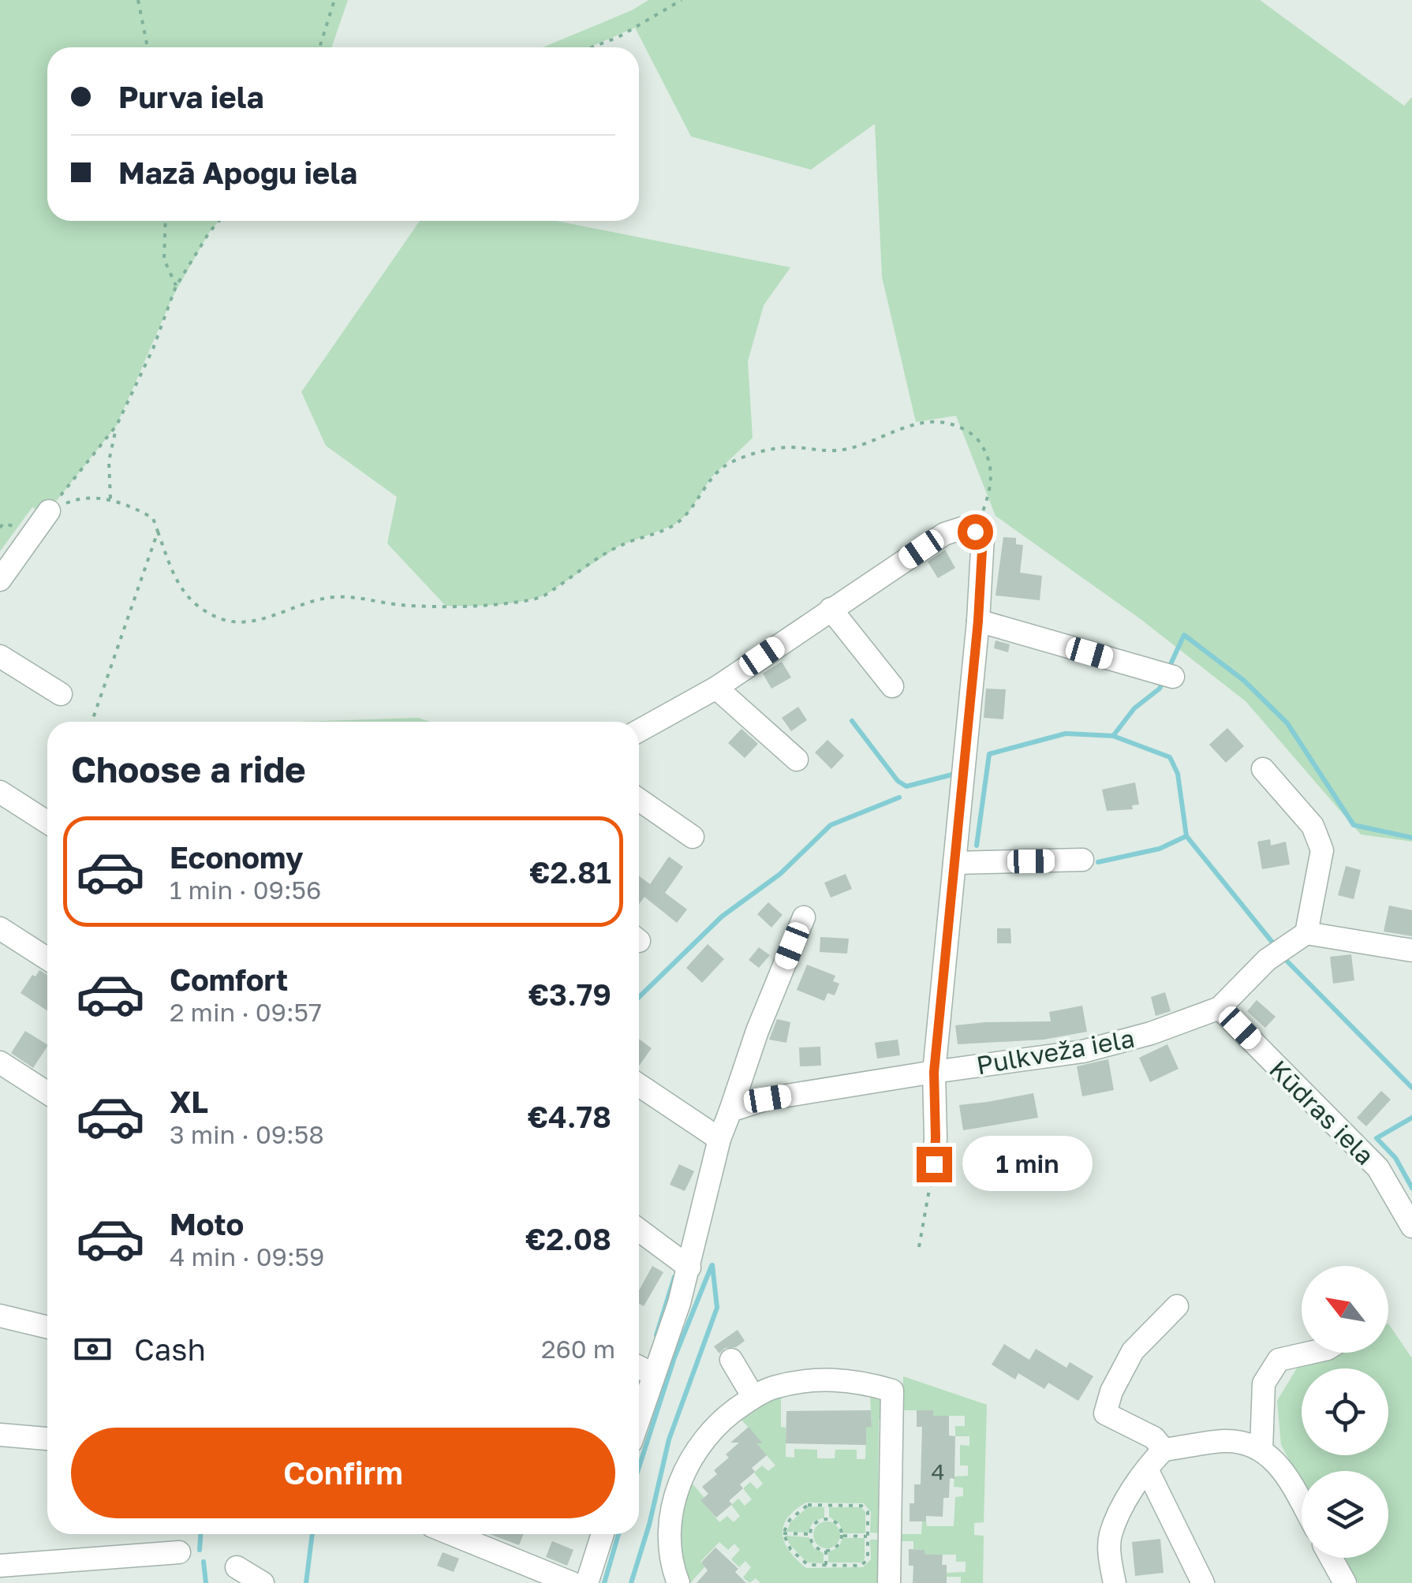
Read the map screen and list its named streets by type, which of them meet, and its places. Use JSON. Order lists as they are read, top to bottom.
{
  "streets": {
    "street": ["Pulkveža iela", "Kūdras iela"]
  },
  "crossings": [
    ["Pulkveža iela", "Kūdras iela"]
  ],
  "house_numbers": ["4"],
  "north": "top left",
  "page": {
    "banner": ["Purva iela", "Mazā Apogu iela"],
    "heading": "Choose a ride",
    "list": [
      {
        "name": "Economy",
        "note": "1 min · 09:56",
        "value": "€2.81"
      },
      {
        "name": "Comfort",
        "note": "2 min · 09:57",
        "value": "€3.79"
      },
      {
        "name": "XL",
        "note": "3 min · 09:58",
        "value": "€4.78"
      },
      {
        "name": "Moto",
        "note": "4 min · 09:59",
        "value": "€2.08"
      }
    ],
    "bubble": "1 min",
    "pay": ["Cash", "260 m"],
    "buttons": "Confirm"
  }
}
